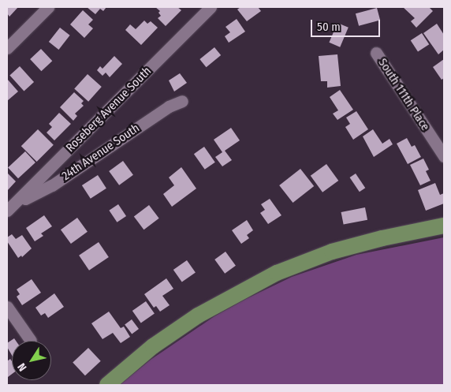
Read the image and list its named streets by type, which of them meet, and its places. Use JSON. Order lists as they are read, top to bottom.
{
  "streets": {
    "street": ["South 111th Place", "Roseberg Avenue South", "24th Avenue South"]
  },
  "crossings": [
    ["Roseberg Avenue South", "24th Avenue South"]
  ],
  "scale_bar": "50 m",
  "north": "bottom left"
}
